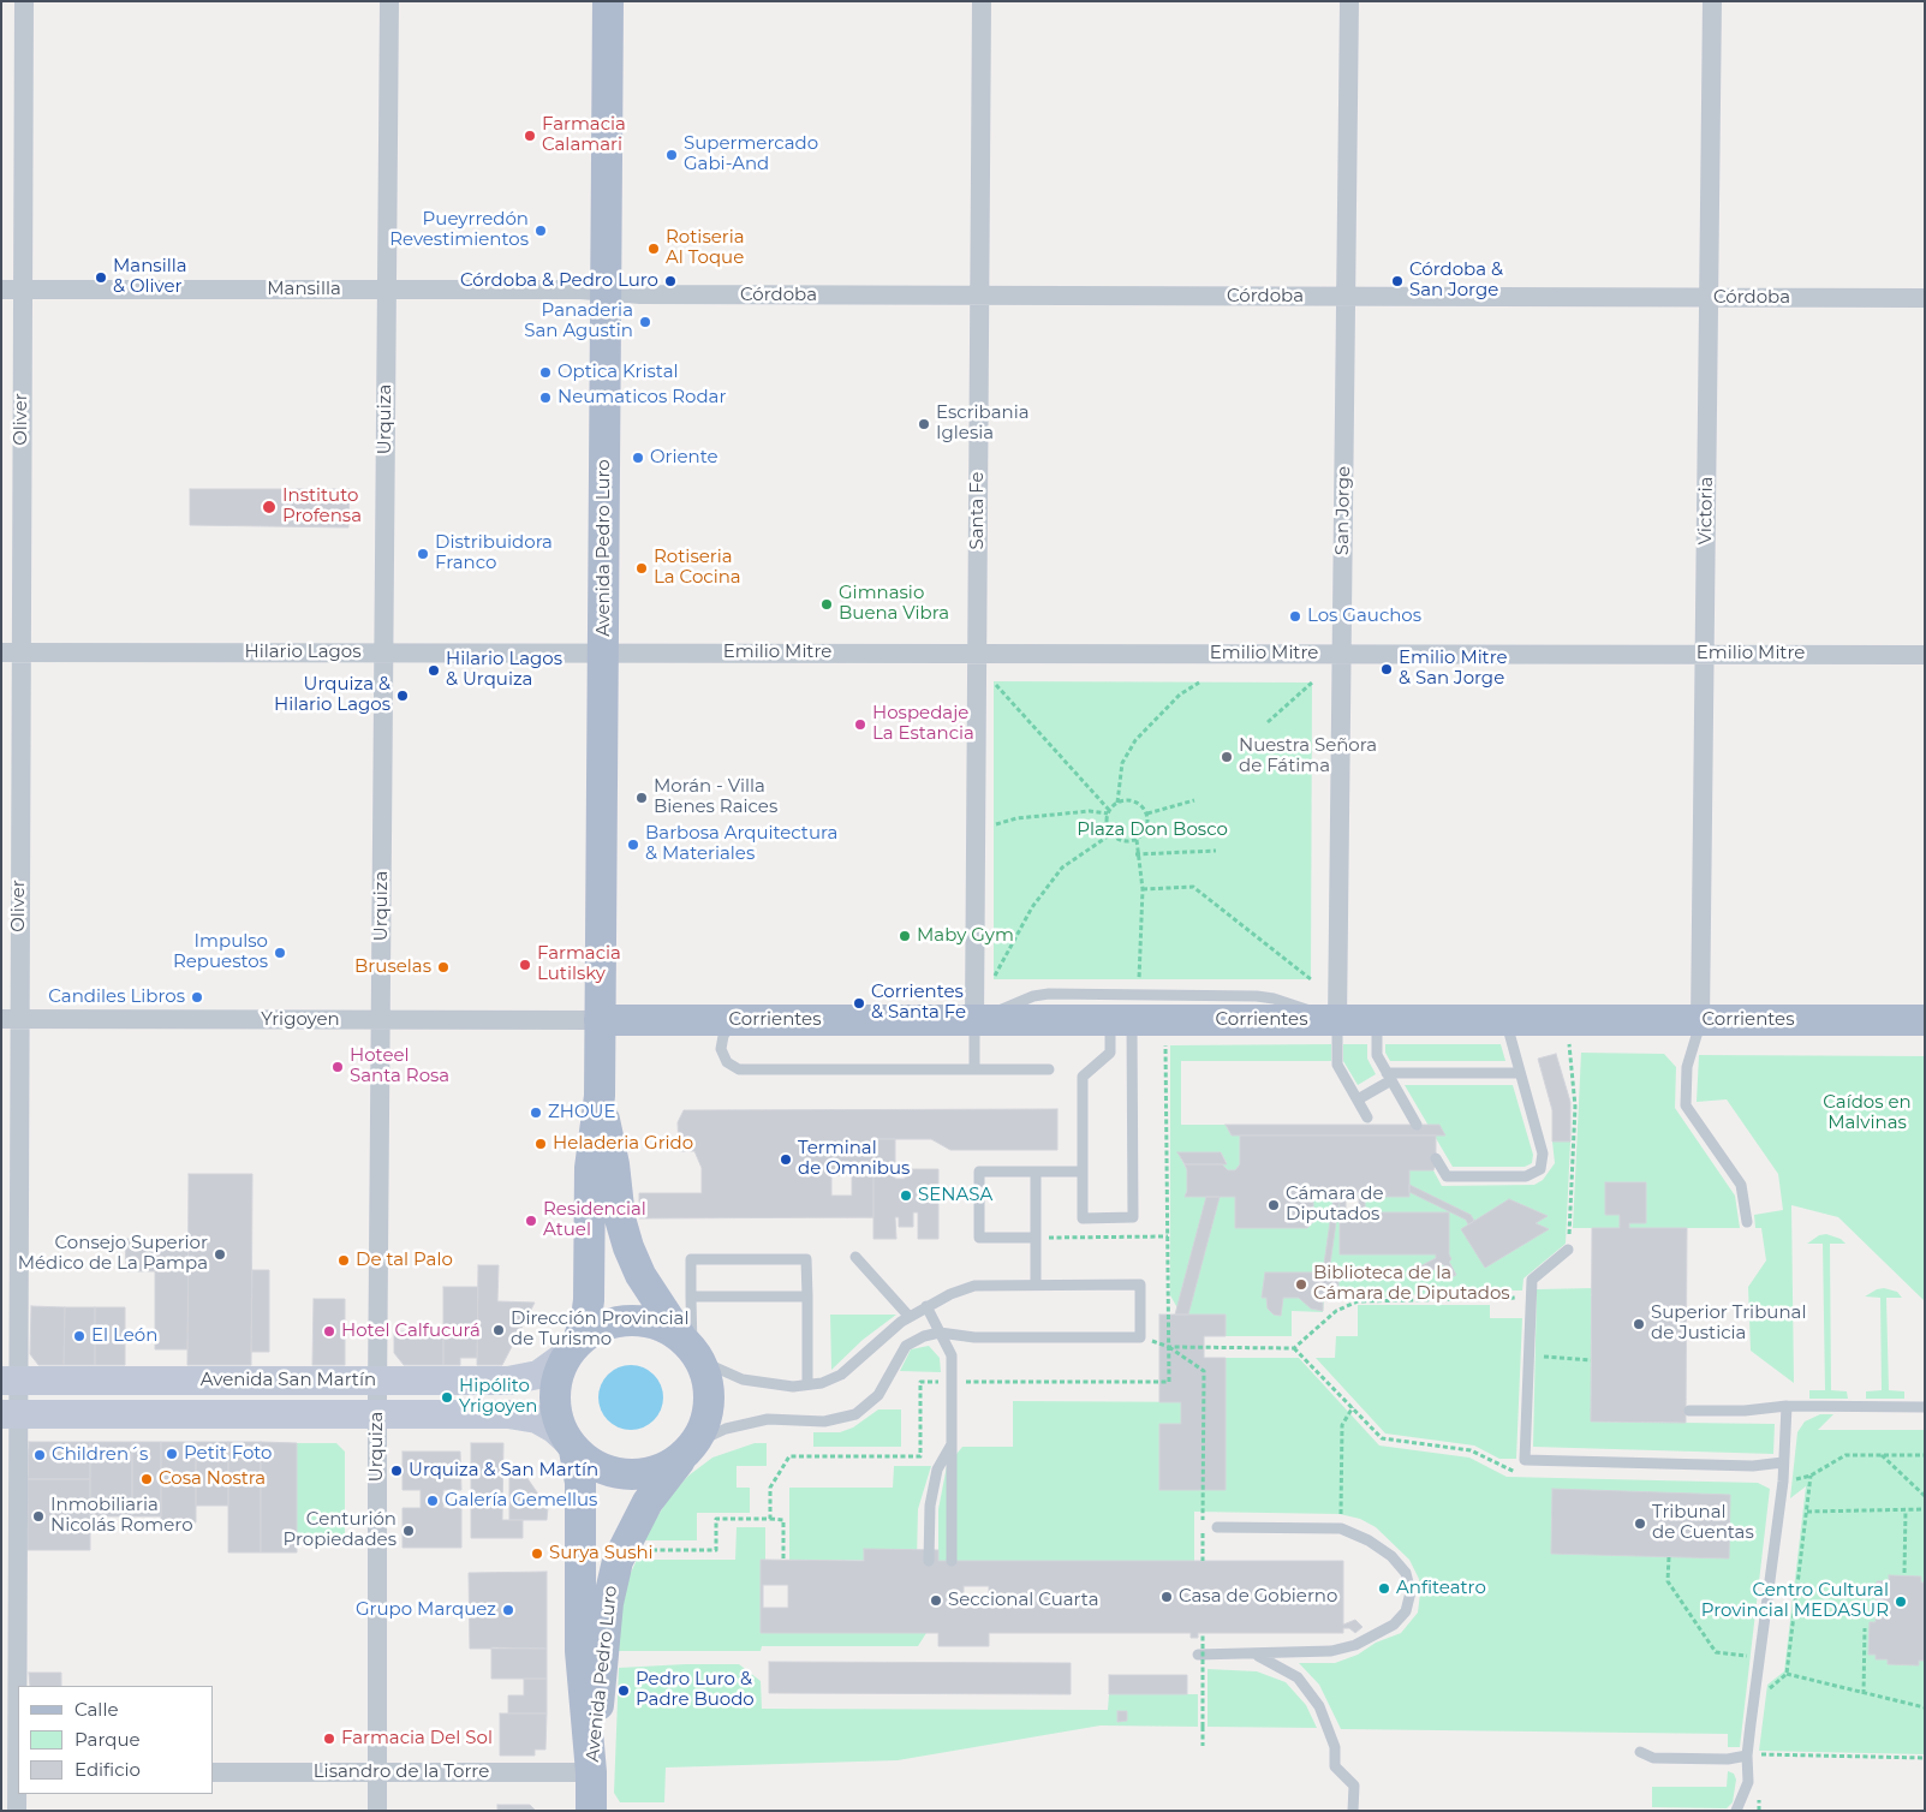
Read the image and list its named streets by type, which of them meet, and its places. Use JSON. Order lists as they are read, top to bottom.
{
  "streets": {
    "main road": ["Avenida Pedro Luro", "Corrientes", "Avenida San Martín"],
    "street": [
      "Mansilla",
      "Córdoba",
      "Oliver",
      "Urquiza",
      "Santa Fe",
      "San Jorge",
      "Victoria",
      "Hilario Lagos",
      "Emilio Mitre",
      "Yrigoyen",
      "Lisandro de la Torre"
    ]
  },
  "crossings": [
    ["Mansilla", "Córdoba"],
    ["Mansilla", "Oliver"],
    ["Mansilla", "Urquiza"],
    ["Mansilla", "Avenida Pedro Luro"],
    ["Córdoba", "Santa Fe"],
    ["Córdoba", "San Jorge"],
    ["Córdoba", "Victoria"],
    ["Córdoba", "Avenida Pedro Luro"],
    ["Oliver", "Hilario Lagos"],
    ["Oliver", "Yrigoyen"],
    ["Oliver", "Avenida San Martín"],
    ["Urquiza", "Hilario Lagos"],
    ["Urquiza", "Yrigoyen"],
    ["Urquiza", "Avenida San Martín"],
    ["Urquiza", "Lisandro de la Torre"],
    ["Santa Fe", "Emilio Mitre"],
    ["Santa Fe", "Corrientes"],
    ["San Jorge", "Emilio Mitre"],
    ["San Jorge", "Corrientes"],
    ["Victoria", "Emilio Mitre"],
    ["Victoria", "Corrientes"],
    ["Avenida Pedro Luro", "Hilario Lagos"],
    ["Avenida Pedro Luro", "Emilio Mitre"],
    ["Avenida Pedro Luro", "Yrigoyen"],
    ["Avenida Pedro Luro", "Corrientes"],
    ["Avenida Pedro Luro", "Avenida San Martín"],
    ["Avenida Pedro Luro", "Lisandro de la Torre"],
    ["Hilario Lagos", "Emilio Mitre"],
    ["Yrigoyen", "Corrientes"]
  ],
  "parks": ["Plaza Don Bosco", "Caídos en Malvinas"],
  "places": [
    "Farmacia Calamari",
    "Supermercado Gabi-And",
    "Pueyrredón Revestimientos",
    "Rotiseria Al Toque",
    "Mansilla & Oliver",
    "Córdoba & Pedro Luro",
    "Córdoba & San Jorge",
    "Panaderia San Agustin",
    "Optica Kristal",
    "Neumaticos Rodar",
    "Escribania Iglesia",
    "Oriente",
    "Instituto Profensa",
    "Distribuidora Franco",
    "Rotiseria La Cocina",
    "Gimnasio Buena Vibra",
    "Los Gauchos",
    "Emilio Mitre & San Jorge",
    "Hilario Lagos & Urquiza",
    "Urquiza & Hilario Lagos",
    "Hospedaje La Estancia",
    "Nuestra Señora de Fátima",
    "Morán - Villa Bienes Raices",
    "Barbosa Arquitectura & Materiales",
    "Maby Gym",
    "Impulso Repuestos",
    "Farmacia Lutilsky",
    "Bruselas",
    "Candiles Libros",
    "Corrientes & Santa Fe",
    "Hoteel Santa Rosa",
    "ZHOUE",
    "Heladeria Grido",
    "Terminal de Omnibus",
    "SENASA",
    "Cámara de Diputados",
    "Residencial Atuel",
    "Consejo Superior Médico de La Pampa",
    "De tal Palo",
    "Biblioteca de la Cámara de Diputados",
    "Superior Tribunal de Justicia",
    "Dirección Provincial de Turismo",
    "Hotel Calfucurá",
    "El León",
    "Hipólito Yrigoyen",
    "Petit Foto",
    "Children´s",
    "Urquiza & San Martín",
    "Cosa Nostra",
    "Galería Gemellus",
    "Inmobiliaria Nicolás Romero",
    "Tribunal de Cuentas",
    "Centurión Propiedades",
    "Surya Sushi",
    "Anfiteatro",
    "Casa de Gobierno",
    "Seccional Cuarta",
    "Centro Cultural Provincial MEDASUR",
    "Grupo Marquez",
    "Pedro Luro & Padre Buodo",
    "Farmacia Del Sol"
  ],
  "legend": ["Calle", "Parque", "Edificio"]
}
